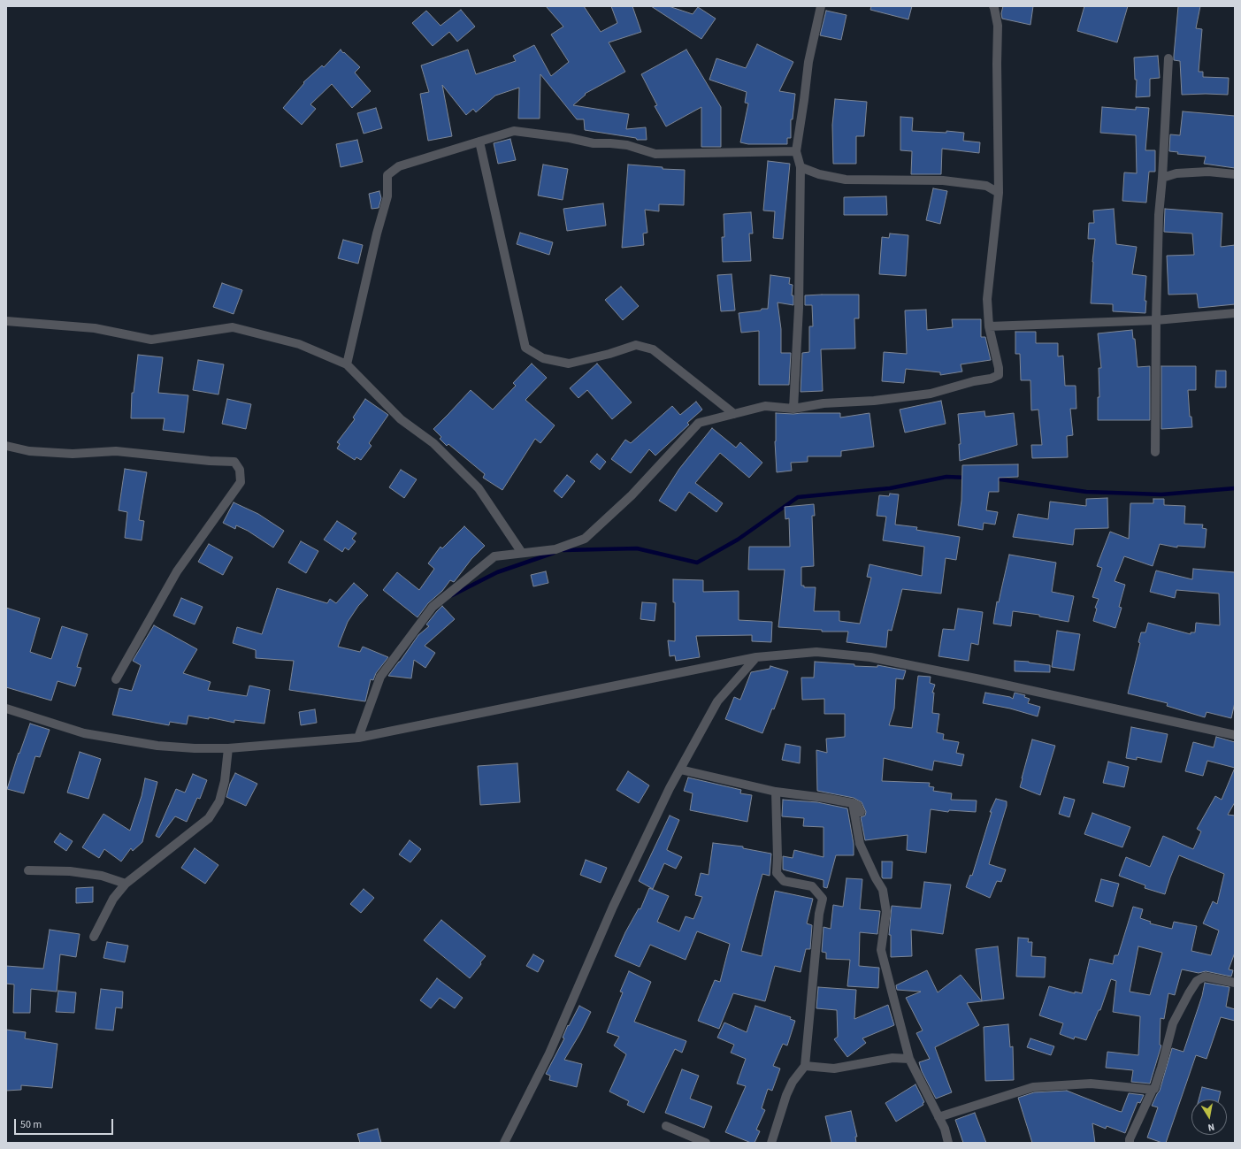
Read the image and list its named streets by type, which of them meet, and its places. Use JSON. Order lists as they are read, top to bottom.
{
  "scale_bar": "50 m",
  "north": "bottom"
}
